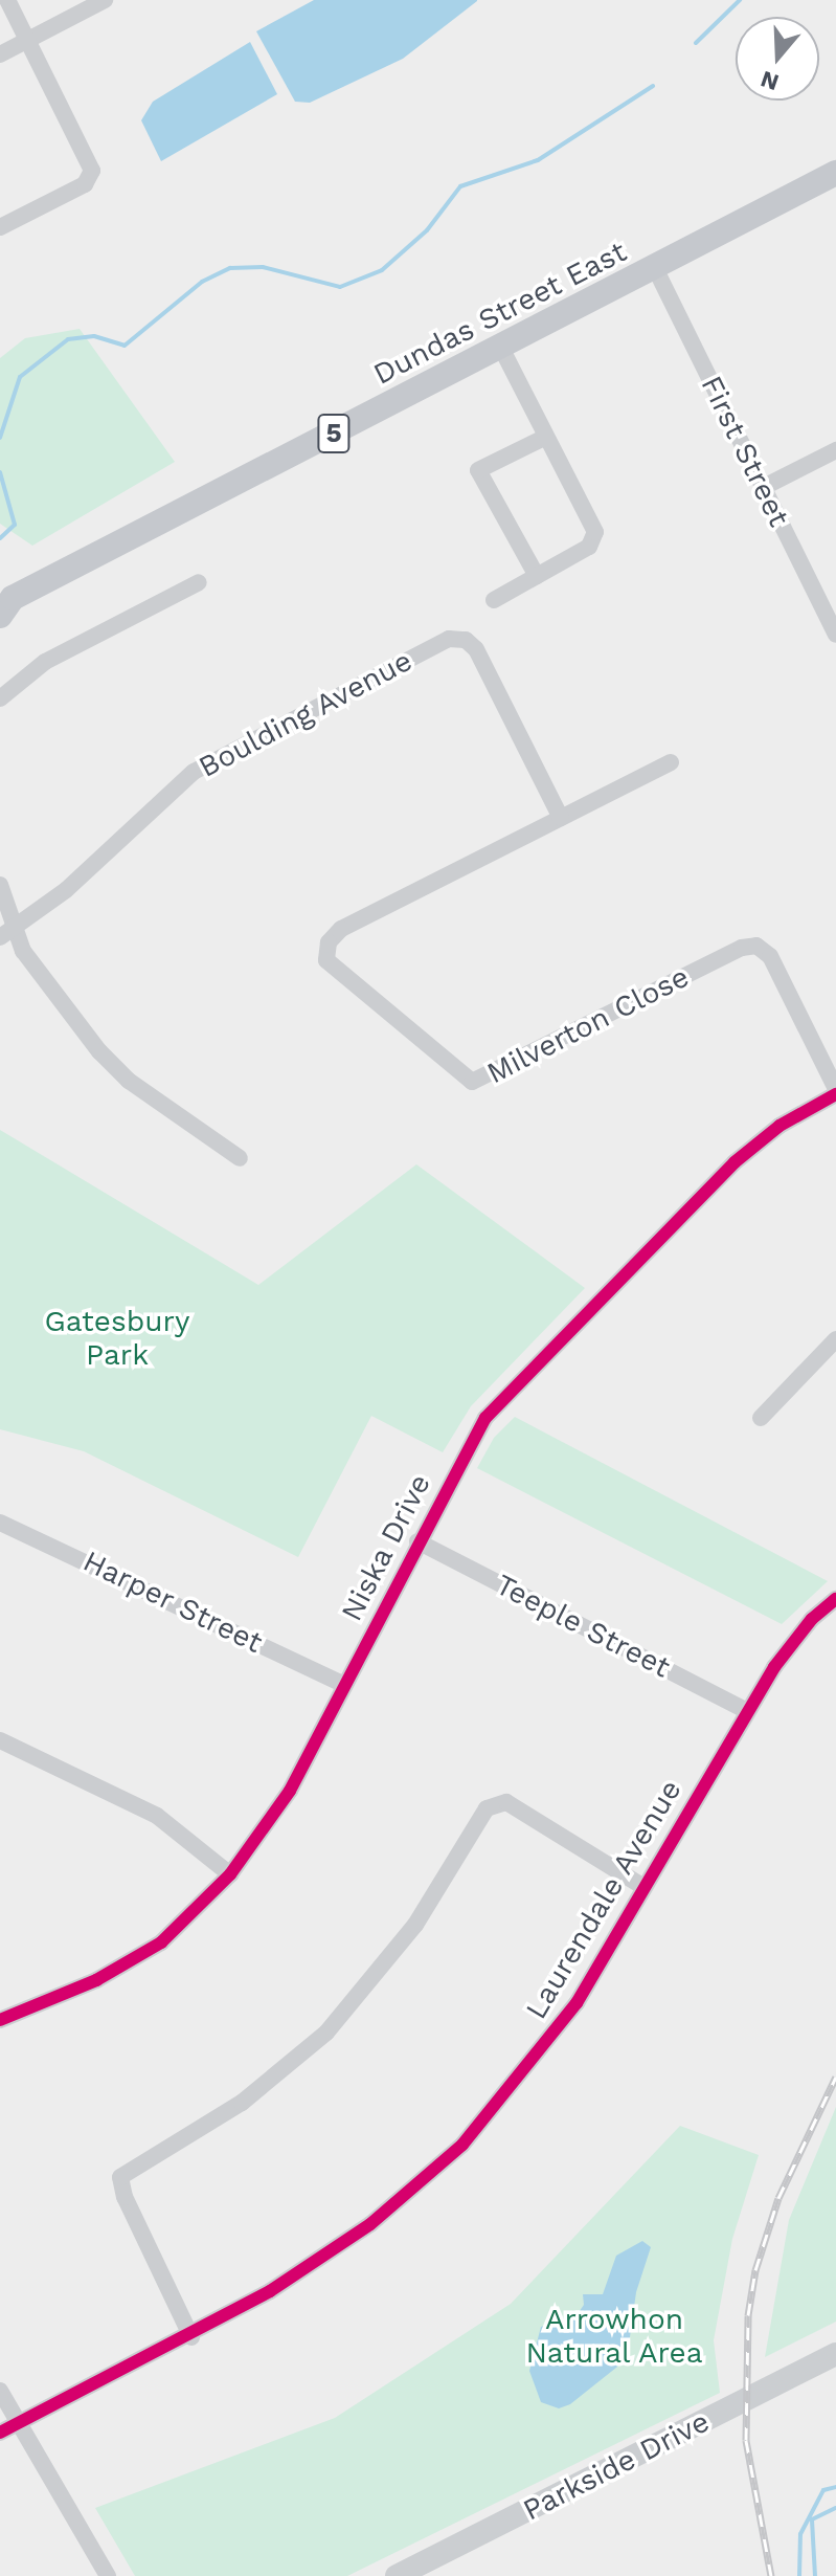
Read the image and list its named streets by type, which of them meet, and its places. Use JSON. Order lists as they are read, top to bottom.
{
  "streets": {
    "main road": ["Dundas Street East", "5", "Parkside Drive"],
    "street": [
      "First Street",
      "Boulding Avenue",
      "Milverton Close",
      "Niska Drive",
      "Harper Street",
      "Teeple Street",
      "Laurendale Avenue"
    ]
  },
  "crossings": [
    ["Dundas Street East", "First Street"],
    ["Boulding Avenue", "Milverton Close"],
    ["Milverton Close", "Niska Drive"],
    ["Niska Drive", "Harper Street"],
    ["Niska Drive", "Teeple Street"],
    ["Teeple Street", "Laurendale Avenue"]
  ],
  "parks": ["Gatesbury Park", "Arrowhon Natural Area"],
  "north": "bottom"
}
